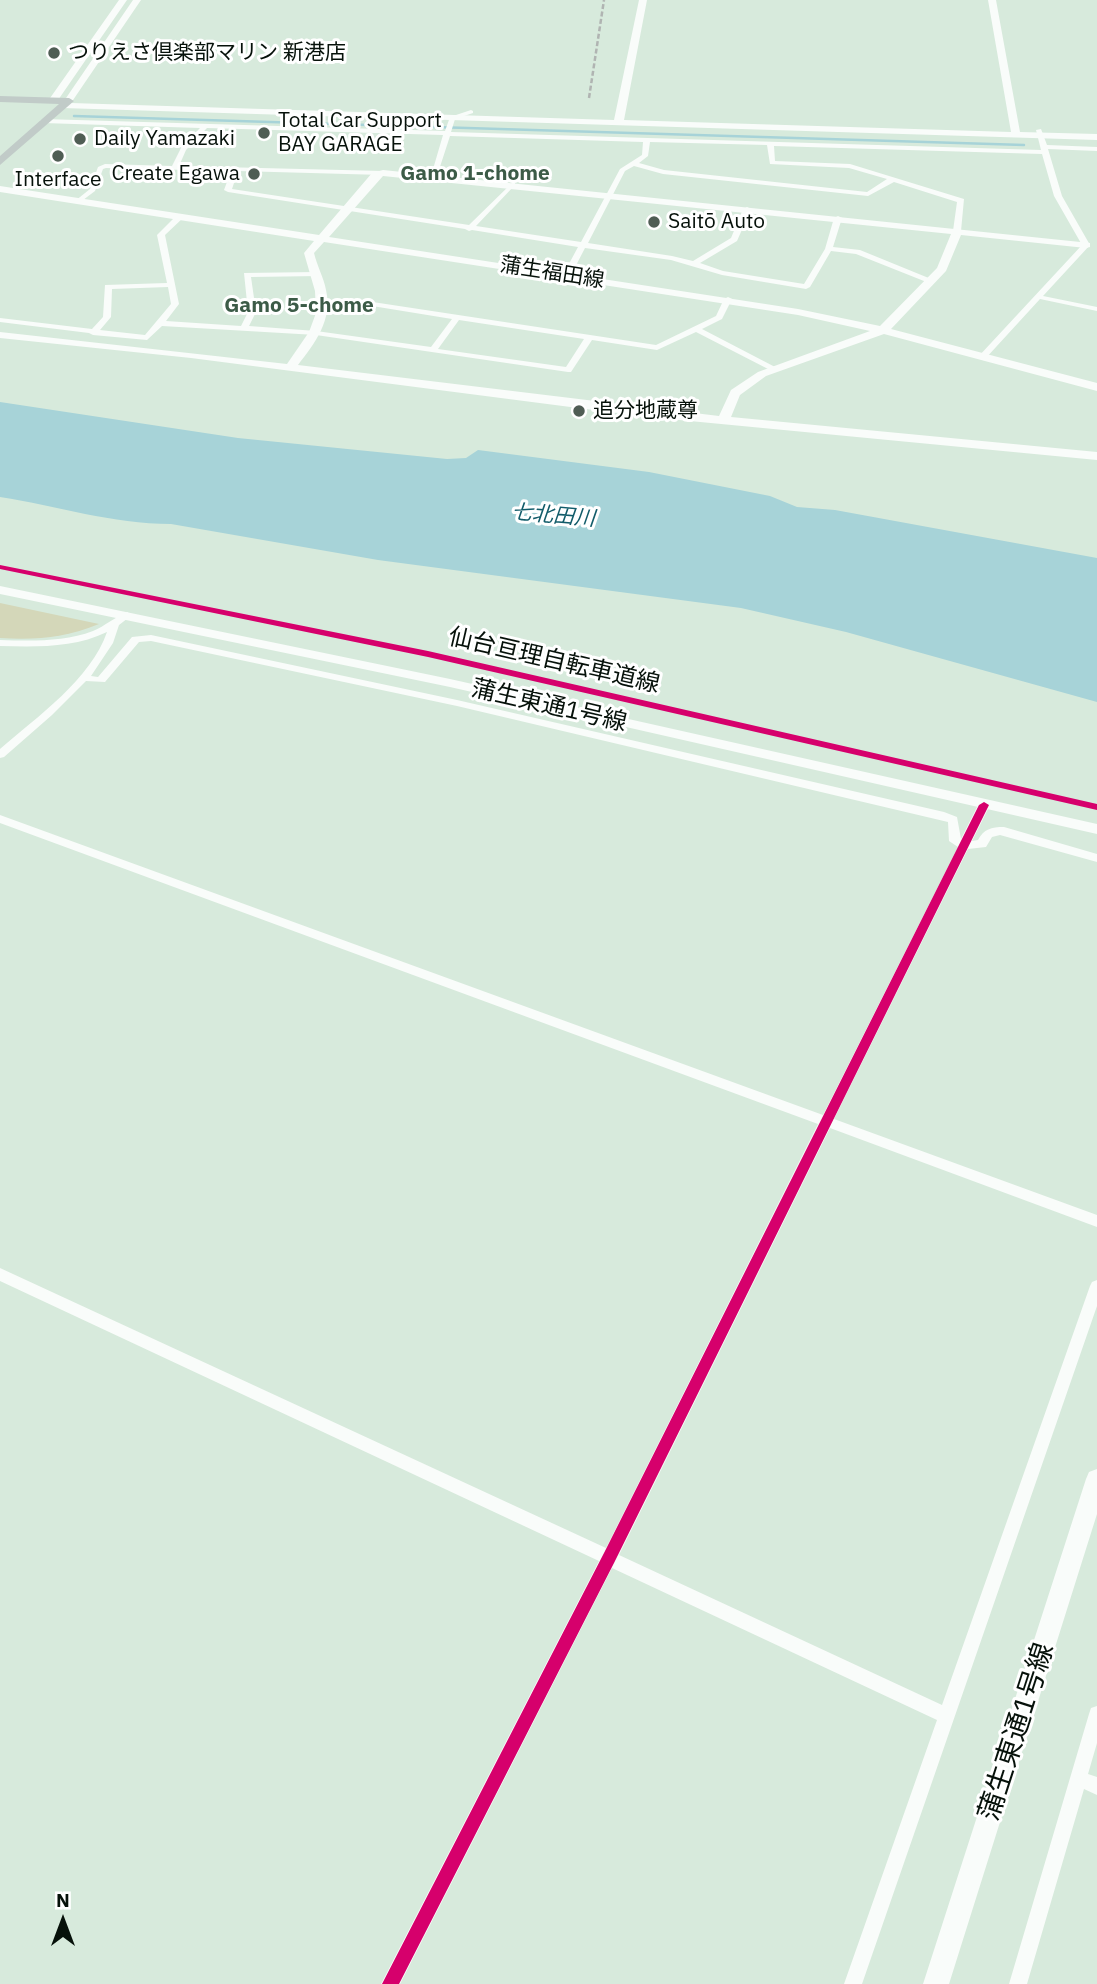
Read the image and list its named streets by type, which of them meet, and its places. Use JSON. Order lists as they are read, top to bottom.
{
  "streets": {
    "street": ["蒲生福田線", "蒲生東通1号線"],
    "cycle path": ["仙台亘理自転車道線"]
  },
  "districts": ["Gamo 1-chome", "Gamo 5-chome"],
  "water": ["七北田川"],
  "places": [
    "つりえさ倶楽部マリン 新港店",
    "Total Car Support BAY GARAGE",
    "Daily Yamazaki",
    "Interface",
    "Create Egawa",
    "Saitō Auto",
    "追分地蔵尊"
  ],
  "north": "top"
}
